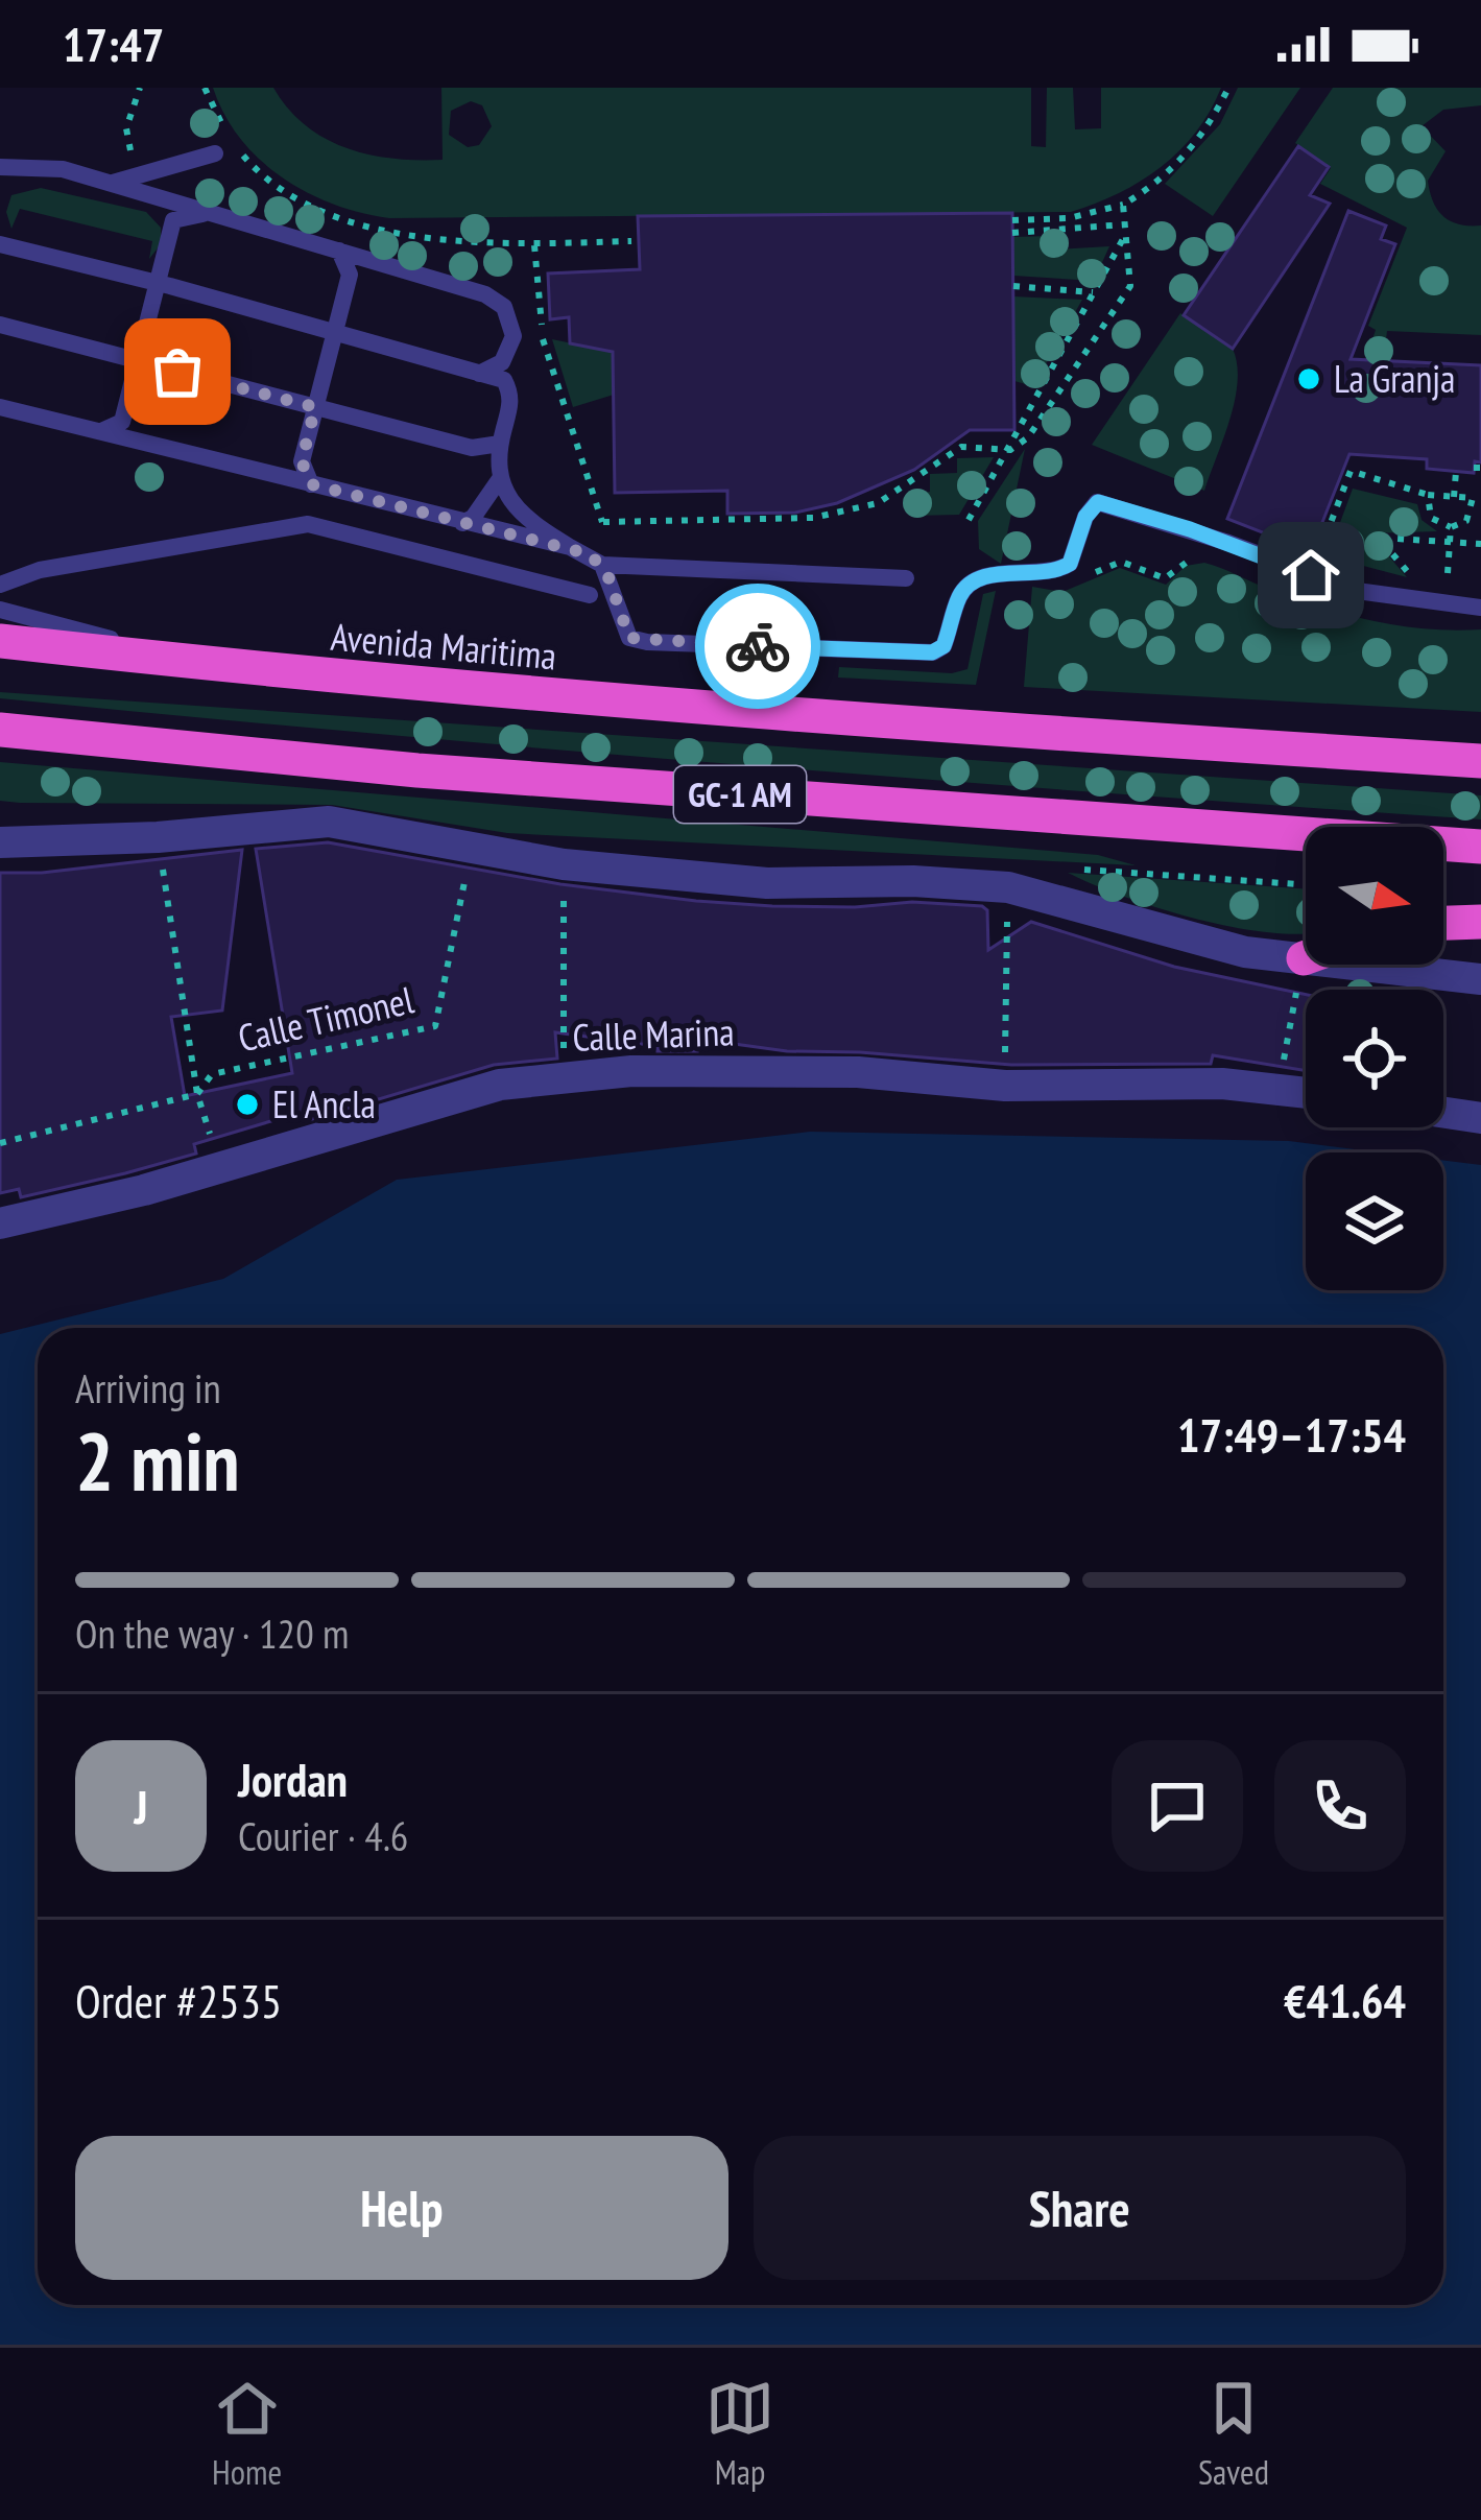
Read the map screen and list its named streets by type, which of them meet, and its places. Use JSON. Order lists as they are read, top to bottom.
{
  "streets": {
    "highway": ["Avenida Maritima", "GC-1 AM"],
    "street": ["Calle Marina"],
    "path": ["Calle Timonel"]
  },
  "crossings": [
    ["Calle Timonel", "Calle Marina"]
  ],
  "places": ["La Granja", "El Ancla"],
  "north": "right",
  "page": {
    "status": "17:47",
    "heading": ["2 min", "Arriving in", "17:49–17:54"],
    "panel": [
      "Jordan",
      "Courier · 4.6",
      "Order #2535",
      "€41.64"
    ],
    "bar": "On the way · 120 m",
    "round": "J",
    "buttons": ["Help", "Share"],
    "tabs": ["Home", "Map", "Saved"]
  }
}
